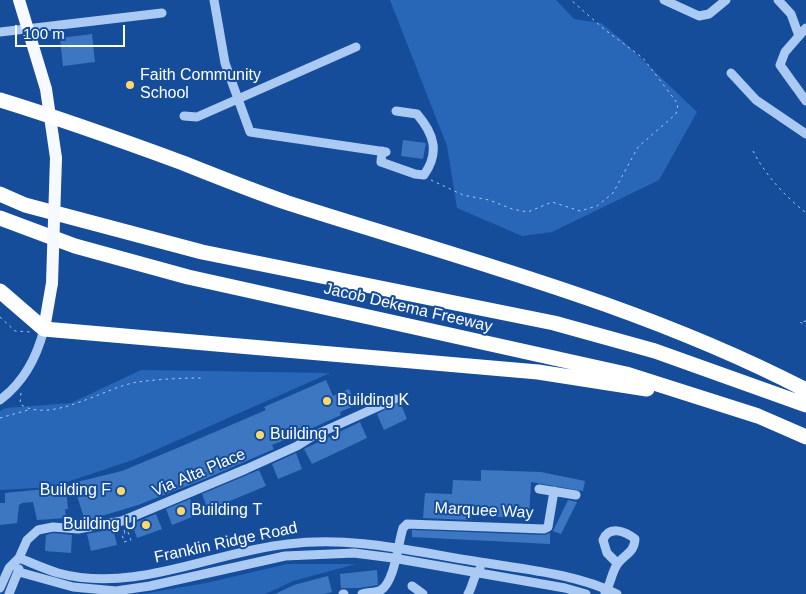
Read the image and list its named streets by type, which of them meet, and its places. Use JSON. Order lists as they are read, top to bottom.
{
  "streets": {
    "highway": ["Jacob Dekema Freeway"],
    "street": ["Via Alta Place", "Marquee Way", "Franklin Ridge Road"]
  },
  "crossings": [
    ["Via Alta Place", "Franklin Ridge Road"],
    ["Marquee Way", "Franklin Ridge Road"]
  ],
  "places": [
    "Faith Community School",
    "Building K",
    "Building J",
    "Building F",
    "Building T",
    "Building U"
  ],
  "scale_bar": "100 m"
}
